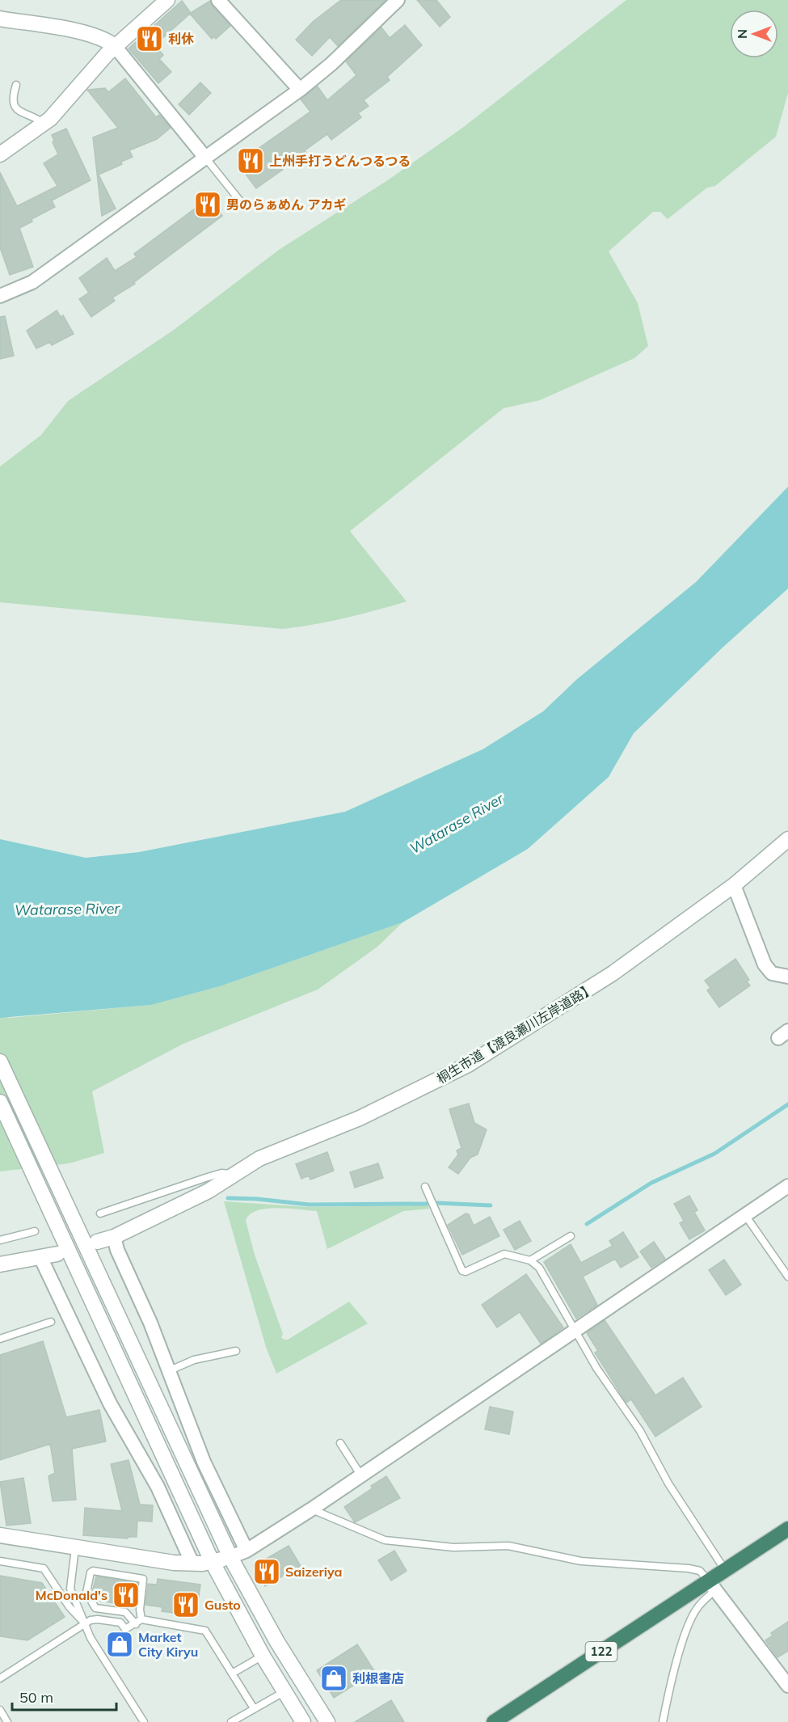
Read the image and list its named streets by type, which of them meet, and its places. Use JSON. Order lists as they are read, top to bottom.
{
  "streets": {
    "highway": ["122"],
    "street": ["桐生市道【渡良瀬川左岸道路】"]
  },
  "water": ["Watarase River"],
  "places": {
    "restaurant": [
      "利休",
      "上州手打うどんつるつる",
      "男のらぁめん アカギ",
      "Saizeriya",
      "McDonald's",
      "Gusto"
    ],
    "shop": ["Market City Kiryu", "利根書店"]
  },
  "scale_bar": "50 m",
  "north": "left"
}
